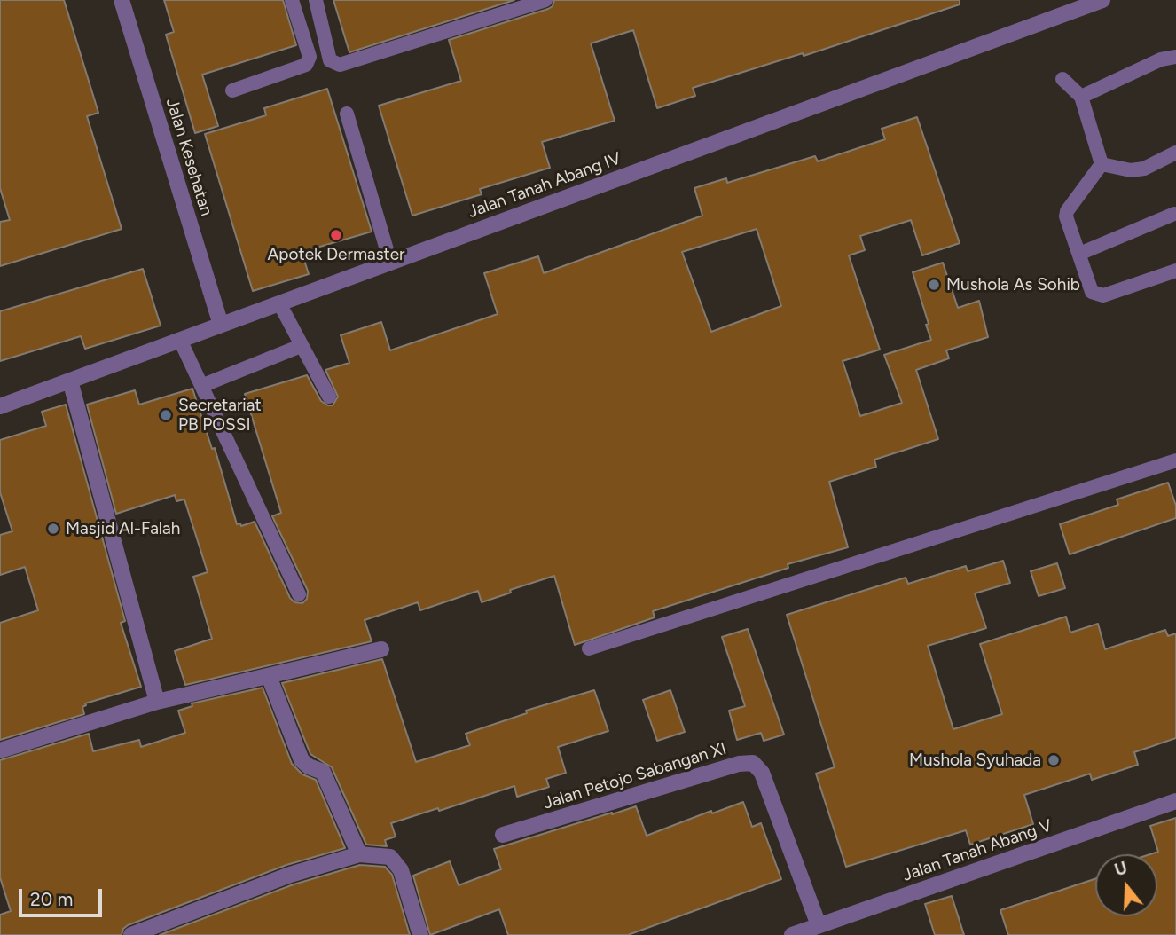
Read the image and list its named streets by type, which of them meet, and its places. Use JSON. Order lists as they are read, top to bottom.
{
  "streets": {
    "street": [
      "Jalan Kesehatan",
      "Jalan Tanah Abang IV",
      "Jalan Petojo Sabangan XI",
      "Jalan Tanah Abang V"
    ]
  },
  "crossings": [
    ["Jalan Kesehatan", "Jalan Tanah Abang IV"],
    ["Jalan Petojo Sabangan XI", "Jalan Tanah Abang V"]
  ],
  "places": [
    "Apotek Dermaster",
    "Mushola As Sohib",
    "Secretariat PB POSSI",
    "Masjid Al-Falah",
    "Mushola Syuhada"
  ],
  "scale_bar": "20 m",
  "north": "top"
}
